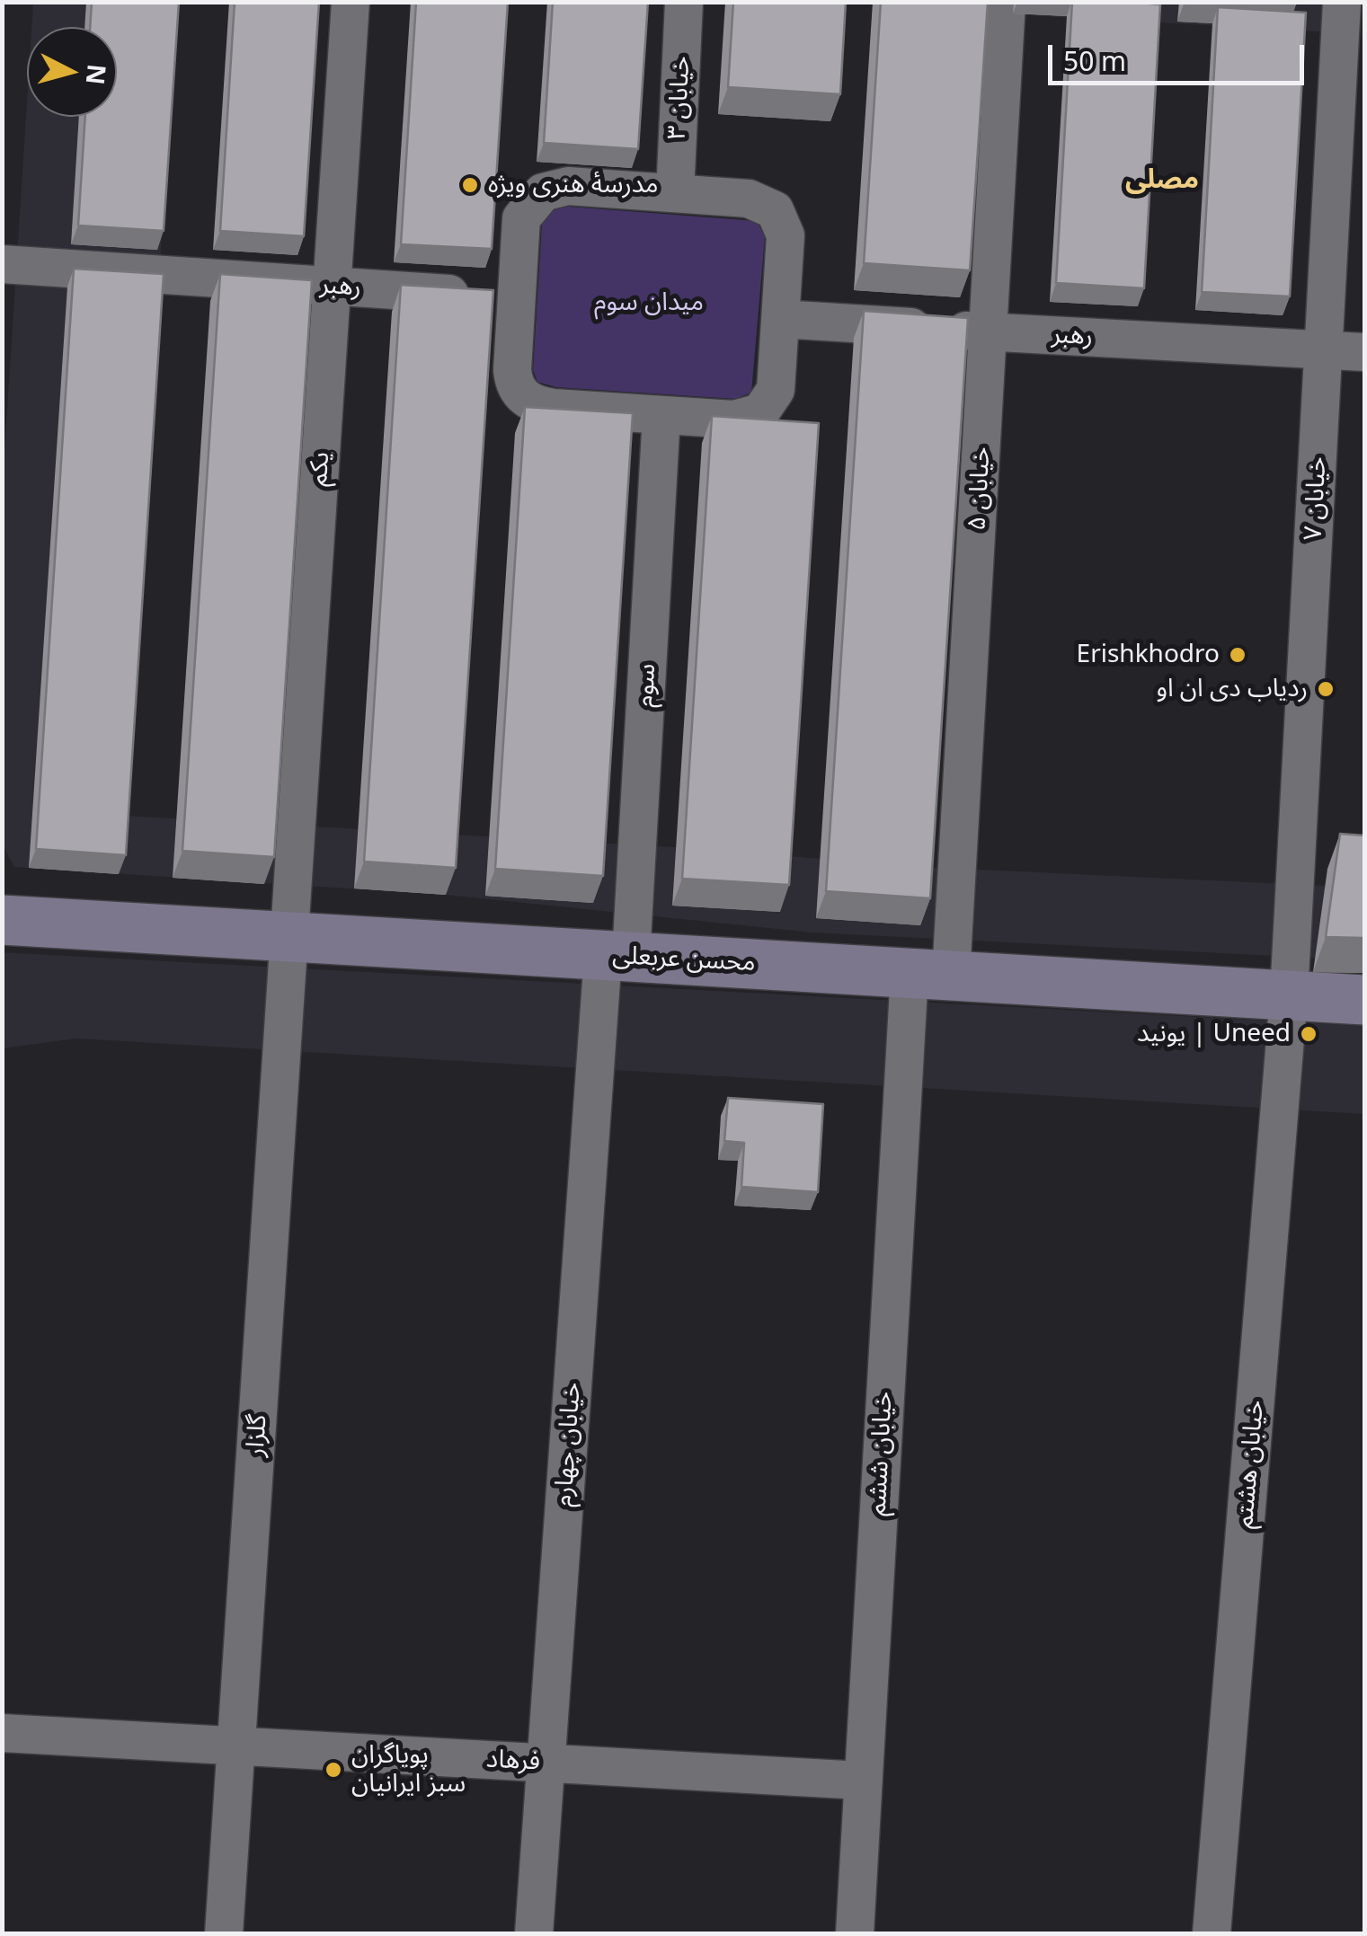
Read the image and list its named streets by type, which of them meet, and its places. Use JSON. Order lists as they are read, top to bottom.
{
  "streets": {
    "main road": ["محسن عربعلی"],
    "street": [
      "خیابان ۳",
      "رهبر",
      "یکم",
      "خیابان ۵",
      "خیابان ۷",
      "سوم",
      "گلزار",
      "خیابان چهارم",
      "خیابان ششم",
      "خیابان هشتم",
      "فرهاد"
    ]
  },
  "crossings": [
    ["خیابان ۳", "رهبر"],
    ["خیابان ۳", "سوم"],
    ["رهبر", "یکم"],
    ["رهبر", "خیابان ۵"],
    ["رهبر", "خیابان ۷"],
    ["رهبر", "سوم"],
    ["یکم", "محسن عربعلی"],
    ["یکم", "گلزار"],
    ["خیابان ۵", "محسن عربعلی"],
    ["خیابان ۵", "خیابان ششم"],
    ["خیابان ۷", "محسن عربعلی"],
    ["خیابان ۷", "خیابان هشتم"],
    ["سوم", "محسن عربعلی"],
    ["سوم", "خیابان چهارم"],
    ["محسن عربعلی", "گلزار"],
    ["محسن عربعلی", "خیابان چهارم"],
    ["محسن عربعلی", "خیابان ششم"],
    ["محسن عربعلی", "خیابان هشتم"],
    ["گلزار", "فرهاد"],
    ["خیابان چهارم", "فرهاد"],
    ["خیابان ششم", "فرهاد"]
  ],
  "districts": ["مصلی"],
  "parks": ["میدان سوم"],
  "places": [
    "مدرسهٔ هنری ویژه",
    "Erishkhodro",
    "ردیاب دی ان او",
    "یونید | Uneed",
    "پویاگران سبز ایرانیان"
  ],
  "scale_bar": "50 m",
  "north": "right"
}
